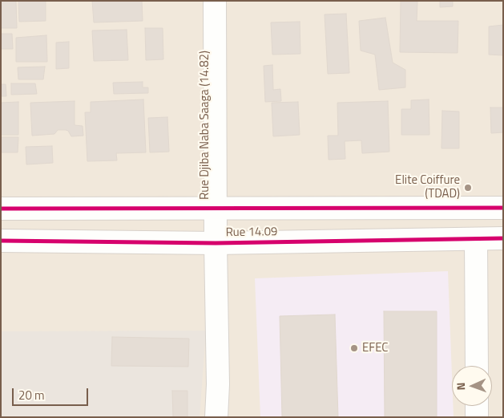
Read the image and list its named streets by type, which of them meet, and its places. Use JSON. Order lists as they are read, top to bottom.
{
  "streets": {
    "street": ["Rue Djiba Naba Saaga (14.82)", "Rue 14.09"]
  },
  "crossings": [
    ["Rue Djiba Naba Saaga (14.82)", "Rue 14.09"]
  ],
  "places": ["Elite Coiffure (TDAD)", "EFEC"],
  "scale_bar": "20 m",
  "north": "left"
}
